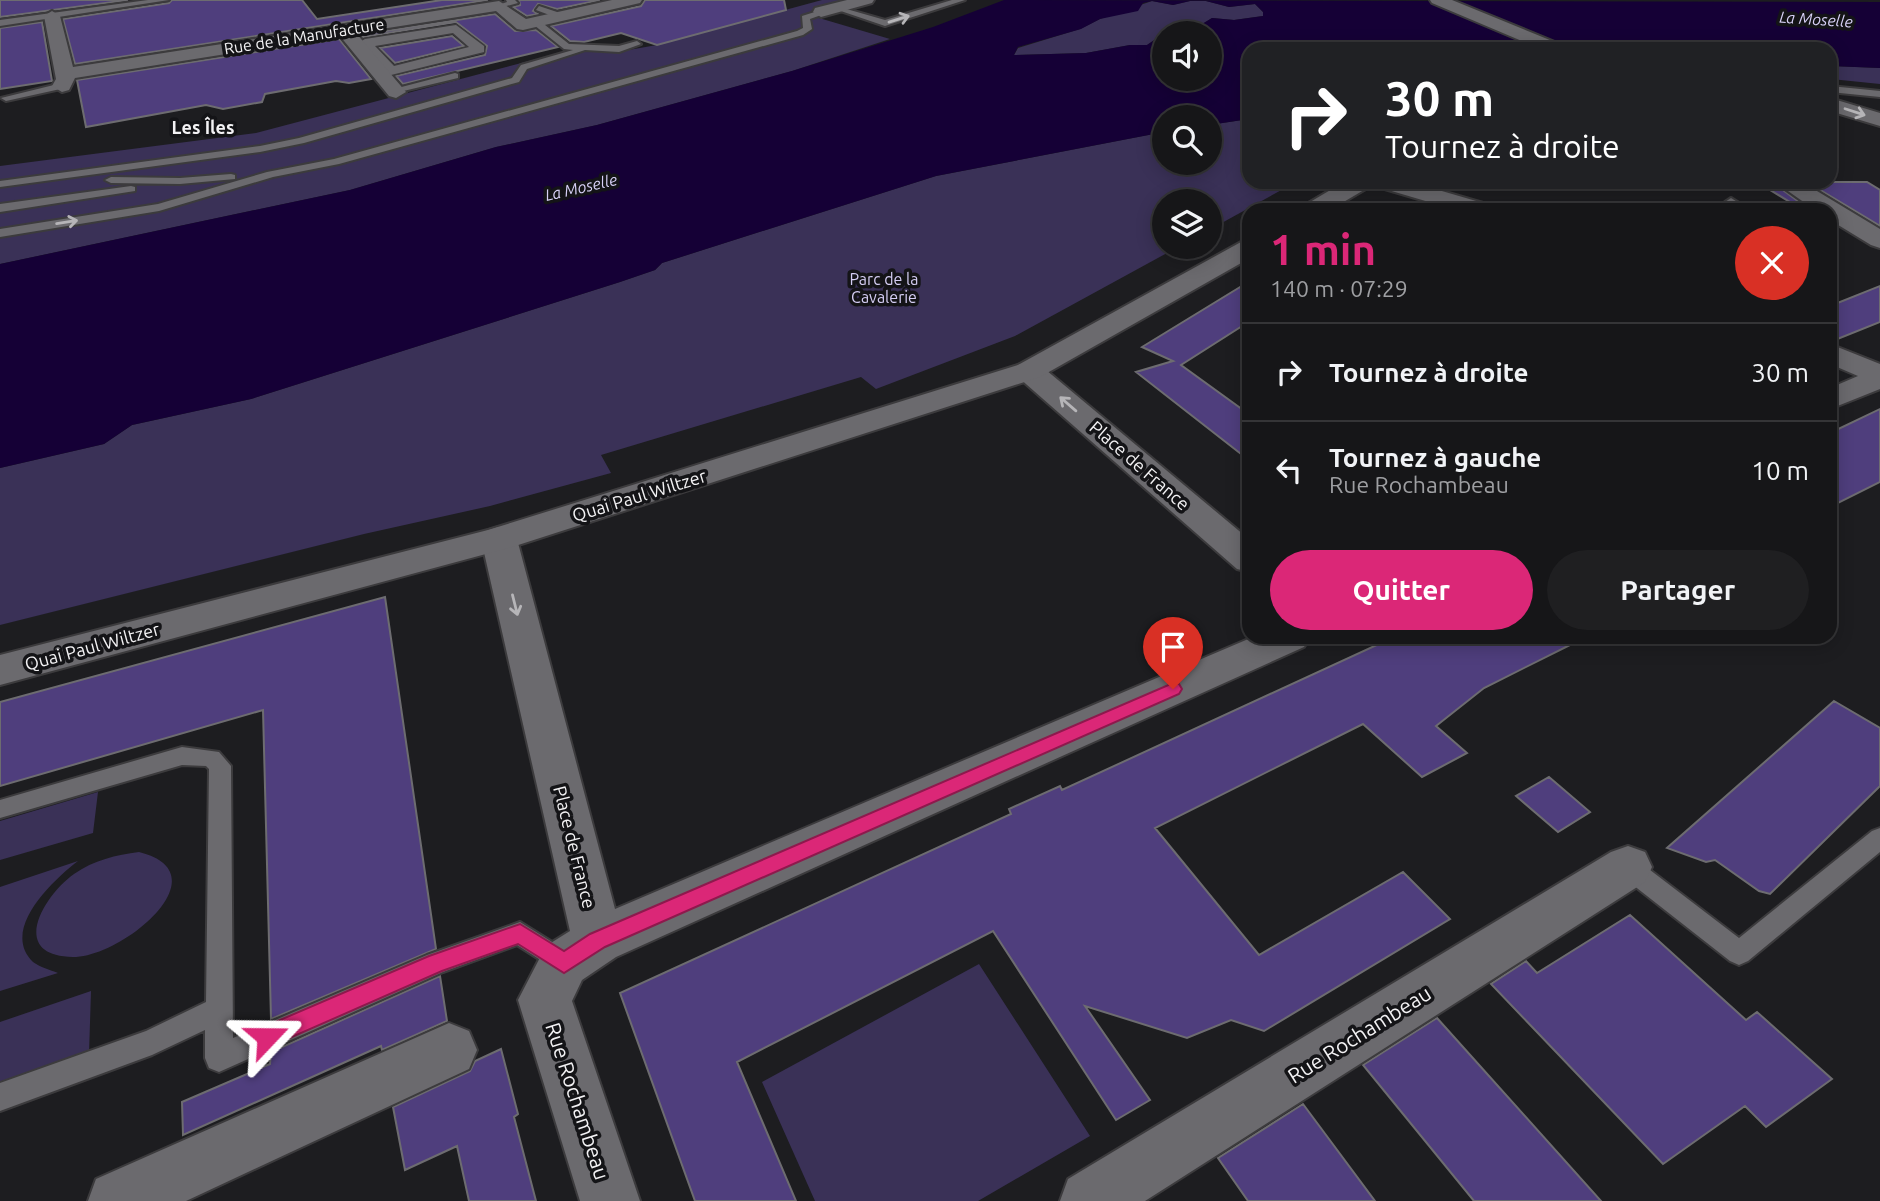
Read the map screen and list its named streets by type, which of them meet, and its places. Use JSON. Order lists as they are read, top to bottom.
{
  "streets": {
    "street": [
      "Rue de la Manufacture",
      "Place de France",
      "Quai Paul Wiltzer",
      "Rue Rochambeau"
    ]
  },
  "crossings": [
    ["Place de France", "Quai Paul Wiltzer"],
    ["Place de France", "Rue Rochambeau"]
  ],
  "districts": ["Les Îles"],
  "water": ["La Moselle"],
  "parks": ["Parc de la Cavalerie"],
  "page": {
    "turn": ["30 m", "Tournez à droite"],
    "heading": ["1 min", "140 m · 07:29"],
    "list": [
      {
        "name": "Tournez à droite",
        "value": "30 m"
      },
      {
        "name": "Tournez à gauche",
        "note": "Rue Rochambeau",
        "value": "10 m"
      }
    ],
    "buttons": ["Quitter", "Partager"]
  }
}
